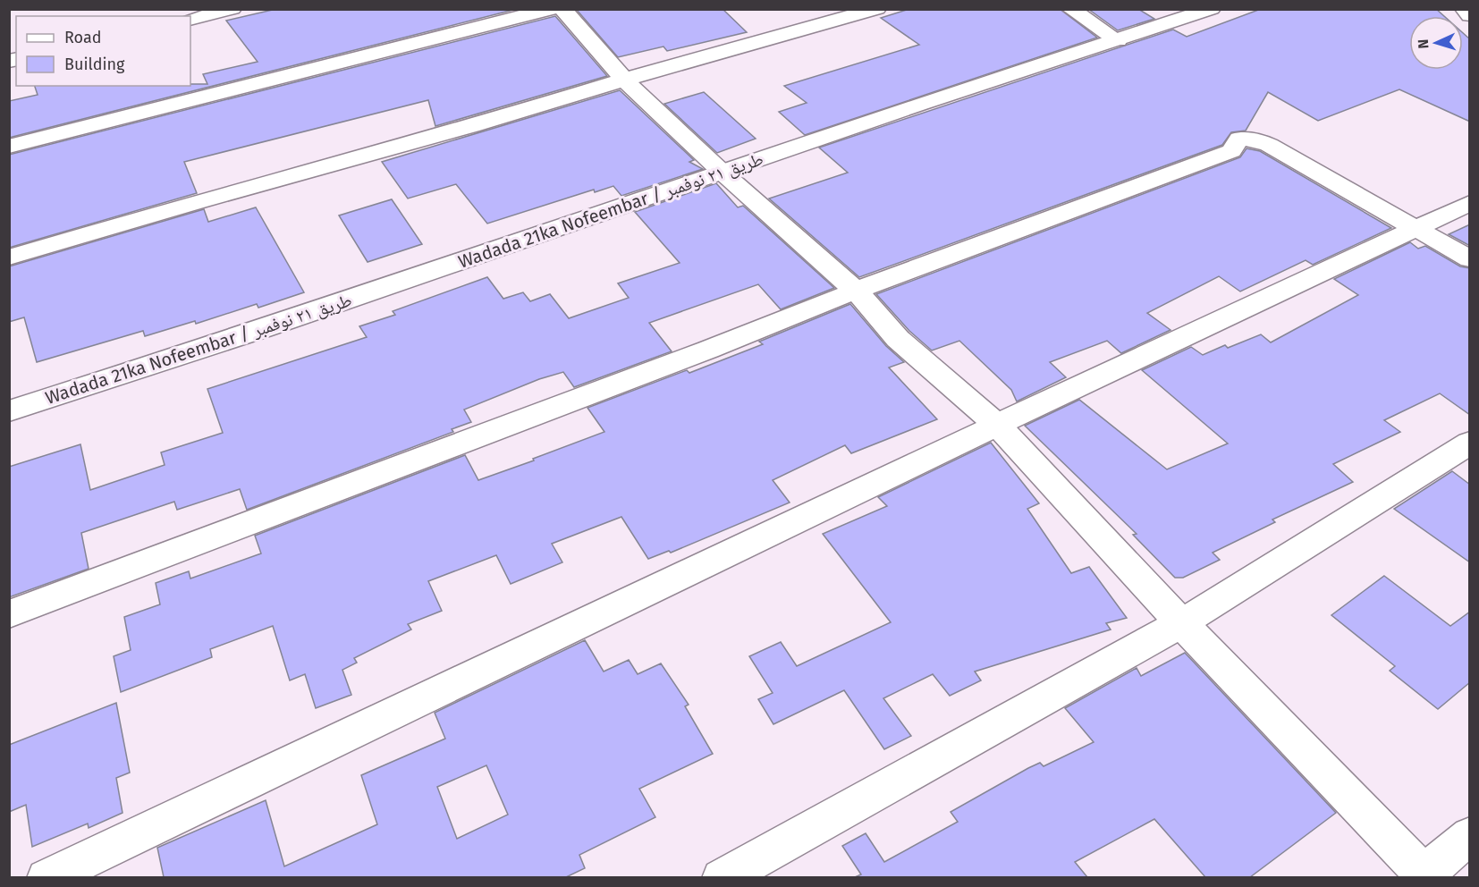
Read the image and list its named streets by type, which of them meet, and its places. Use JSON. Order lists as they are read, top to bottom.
{
  "streets": {
    "street": ["Wadada 21ka Nofeembar / طريق ٢١ نوفمبر"]
  },
  "legend": ["Road", "Building"],
  "north": "left"
}
